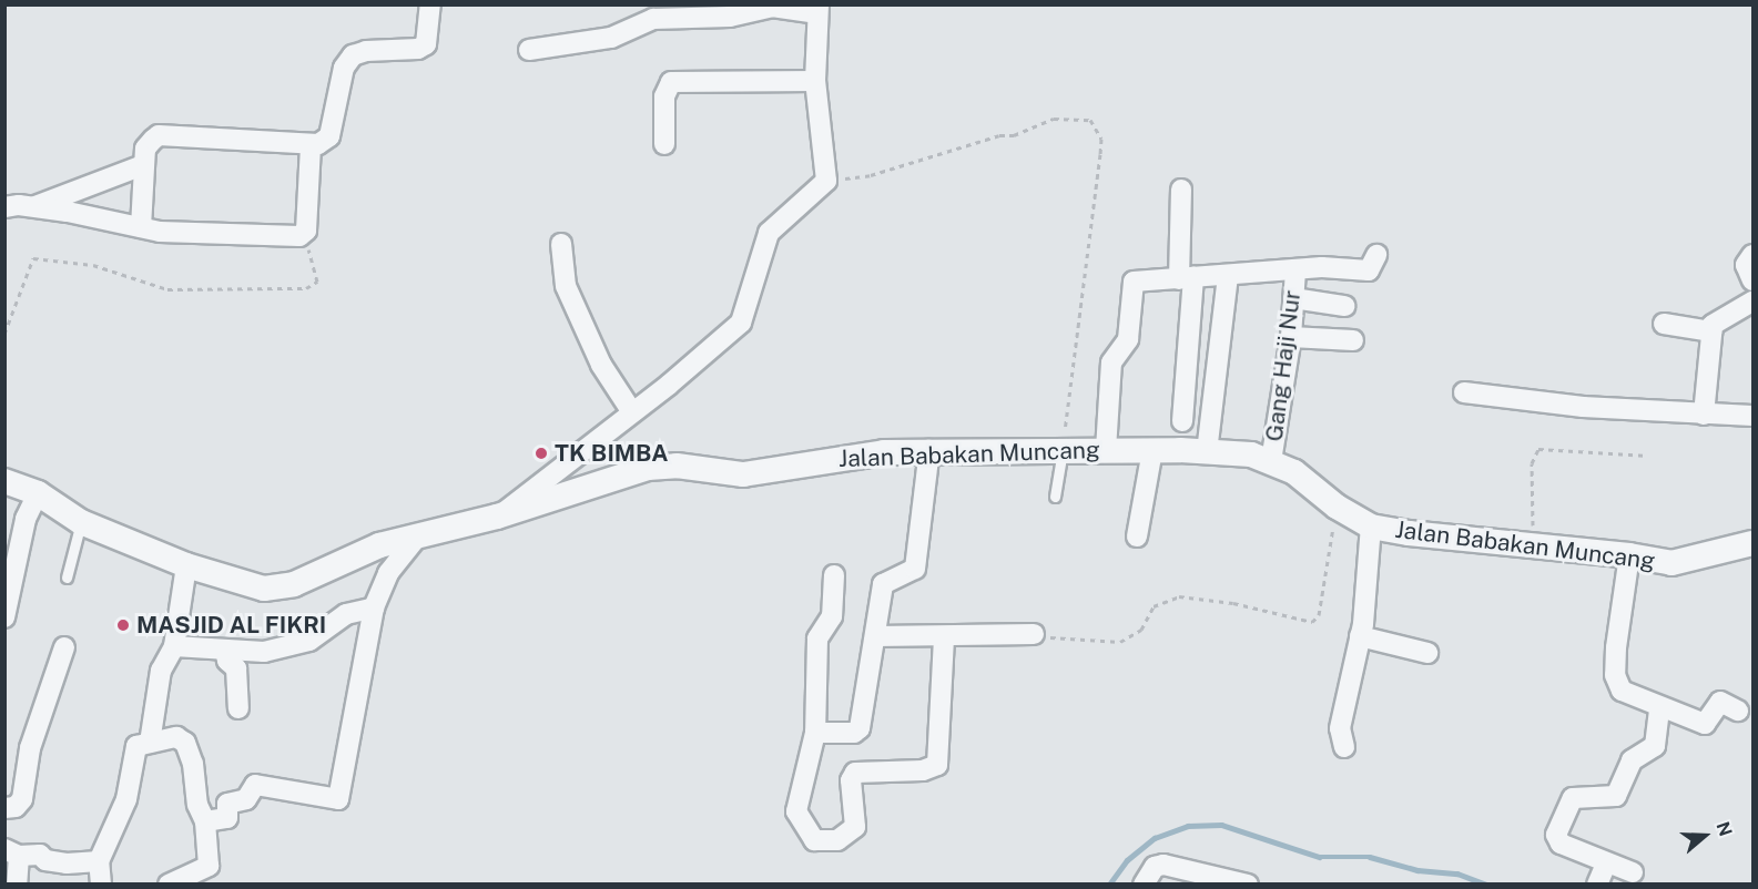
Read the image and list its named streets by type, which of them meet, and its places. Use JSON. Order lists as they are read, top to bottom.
{
  "streets": {
    "street": ["Gang Haji Nur", "Jalan Babakan Muncang"]
  },
  "crossings": [
    ["Gang Haji Nur", "Jalan Babakan Muncang"]
  ],
  "places": ["TK BIMBA", "MASJID AL FIKRI"],
  "north": "right"
}
